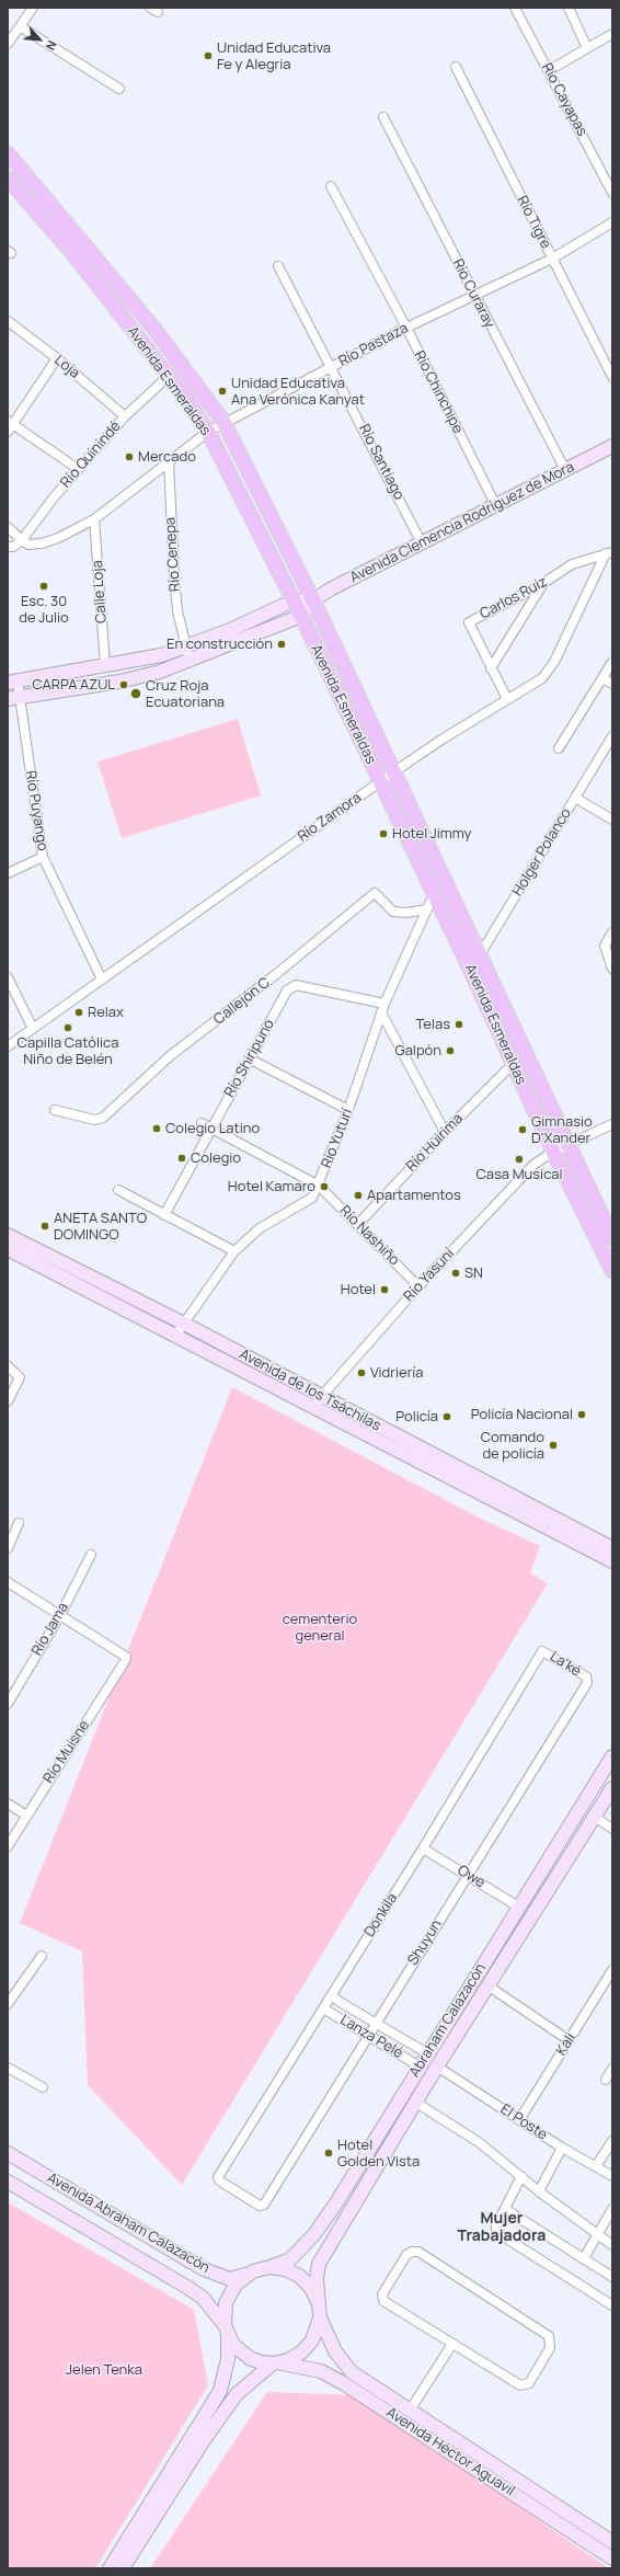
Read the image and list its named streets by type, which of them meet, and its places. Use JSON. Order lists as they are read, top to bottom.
{
  "streets": {
    "main road": [
      "Avenida Esmeraldas",
      "Avenida Clemencia Rodríguez de Mora",
      "Avenida de los Tsáchilas",
      "Abraham Calazacón",
      "Avenida Abraham Calazacón",
      "Avenida Héctor Aguavil"
    ],
    "street": [
      "Río Cayapas",
      "Río Tigre",
      "Río Curaray",
      "Río Pastaza",
      "Loja",
      "Río Chinchipe",
      "Río Quinindé",
      "Río Santiago",
      "Río Cenepa",
      "Calle Loja",
      "Carlos Ruiz",
      "Río Puyango",
      "Río Zamora",
      "Holger Polanco",
      "Callejón C",
      "Río Shiripuno",
      "Río Yuturí",
      "Río Huirima",
      "Río Nashiño",
      "Río Yasuní",
      "Río Jama",
      "La'ké",
      "Río Muisne",
      "Owe",
      "Donkila",
      "Shuyun",
      "Lanza Pelé",
      "Kali",
      "El Poste"
    ]
  },
  "crossings": [
    ["Río Tigre", "Río Pastaza"],
    ["Río Curaray", "Río Pastaza"],
    ["Río Curaray", "Avenida Clemencia Rodríguez de Mora"],
    ["Río Pastaza", "Avenida Esmeraldas"],
    ["Río Pastaza", "Río Chinchipe"],
    ["Río Pastaza", "Río Quinindé"],
    ["Río Pastaza", "Río Santiago"],
    ["Río Pastaza", "Río Cenepa"],
    ["Río Pastaza", "Calle Loja"],
    ["Loja", "Río Quinindé"],
    ["Avenida Esmeraldas", "Río Quinindé"],
    ["Avenida Esmeraldas", "Avenida Clemencia Rodríguez de Mora"],
    ["Avenida Esmeraldas", "Río Zamora"],
    ["Avenida Esmeraldas", "Holger Polanco"],
    ["Avenida Esmeraldas", "Río Yuturí"],
    ["Avenida Esmeraldas", "Río Huirima"],
    ["Avenida Esmeraldas", "Río Yasuní"],
    ["Río Chinchipe", "Avenida Clemencia Rodríguez de Mora"],
    ["Río Santiago", "Avenida Clemencia Rodríguez de Mora"],
    ["Avenida Clemencia Rodríguez de Mora", "Río Cenepa"],
    ["Avenida Clemencia Rodríguez de Mora", "Calle Loja"],
    ["Avenida Clemencia Rodríguez de Mora", "Río Puyango"],
    ["Carlos Ruiz", "Río Zamora"],
    ["Río Puyango", "Río Zamora"],
    ["Callejón C", "Río Yuturí"],
    ["Río Shiripuno", "Río Yuturí"],
    ["Río Shiripuno", "Río Nashiño"],
    ["Río Yuturí", "Río Nashiño"],
    ["Río Yuturí", "Avenida de los Tsáchilas"],
    ["Río Huirima", "Río Nashiño"],
    ["Río Nashiño", "Río Yasuní"],
    ["Río Yasuní", "Avenida de los Tsáchilas"],
    ["Río Jama", "Río Muisne"],
    ["La'ké", "Donkila"],
    ["La'ké", "Shuyun"],
    ["Owe", "Donkila"],
    ["Owe", "Shuyun"],
    ["Owe", "Abraham Calazacón"],
    ["Donkila", "Shuyun"],
    ["Donkila", "Lanza Pelé"],
    ["Shuyun", "Lanza Pelé"],
    ["Abraham Calazacón", "Lanza Pelé"],
    ["Abraham Calazacón", "El Poste"],
    ["Abraham Calazacón", "Avenida Abraham Calazacón"],
    ["Abraham Calazacón", "Avenida Héctor Aguavil"],
    ["Kali", "El Poste"],
    ["Avenida Abraham Calazacón", "Avenida Héctor Aguavil"]
  ],
  "districts": ["Mujer Trabajadora"],
  "parks": ["cementerio general", "Jelen Tenka"],
  "places": [
    "Unidad Educativa Fe y Alegria",
    "Unidad Educativa Ana Verónica Kanyat",
    "Mercado",
    "Esc. 30 de Julio",
    "En construcción",
    "CARPA AZUL",
    "Cruz Roja Ecuatoriana",
    "Hotel Jimmy",
    "Relax",
    "Telas",
    "Capilla Católica Niño de Belén",
    "Galpón",
    "Colegio Latino",
    "Gimnasio D'Xander",
    "Colegio",
    "Casa Musical",
    "Hotel Kamaro",
    "Apartamentos",
    "ANETA SANTO DOMINGO",
    "SN",
    "Hotel",
    "Vidriería",
    "Policía Nacional",
    "Policía",
    "Comando de policía",
    "Hotel Golden Vista"
  ],
  "north": "bottom right"
}
